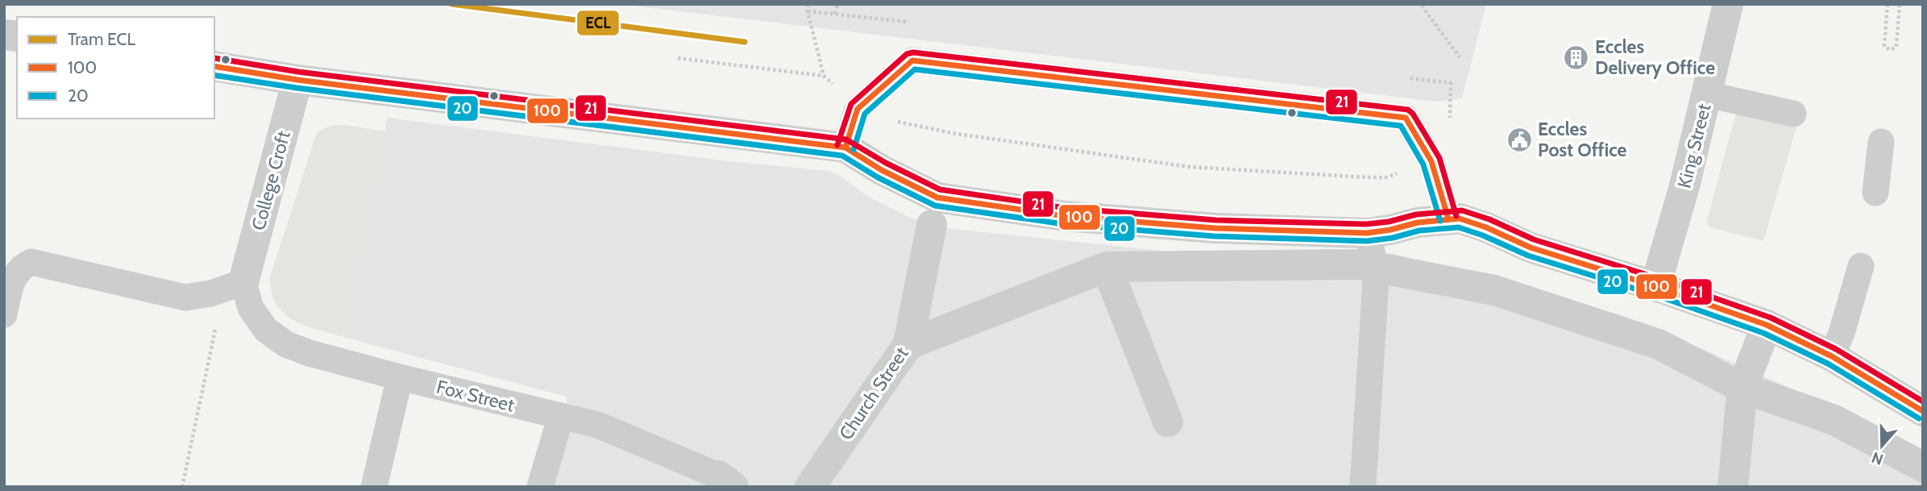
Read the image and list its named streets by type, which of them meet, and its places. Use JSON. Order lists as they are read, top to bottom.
{
  "streets": {
    "street": ["King Street", "College Croft", "Church Street"],
    "lane": ["Fox Street"]
  },
  "crossings": [
    ["College Croft", "Fox Street"]
  ],
  "places": {
    "building": ["Eccles Delivery Office"],
    "public building": ["Eccles Post Office"]
  },
  "lines": [
    "tram line ECL",
    "transit line 21",
    "transit line 100",
    "transit line 20"
  ],
  "legend": ["Tram ECL", "100", "20"],
  "north": "bottom"
}
